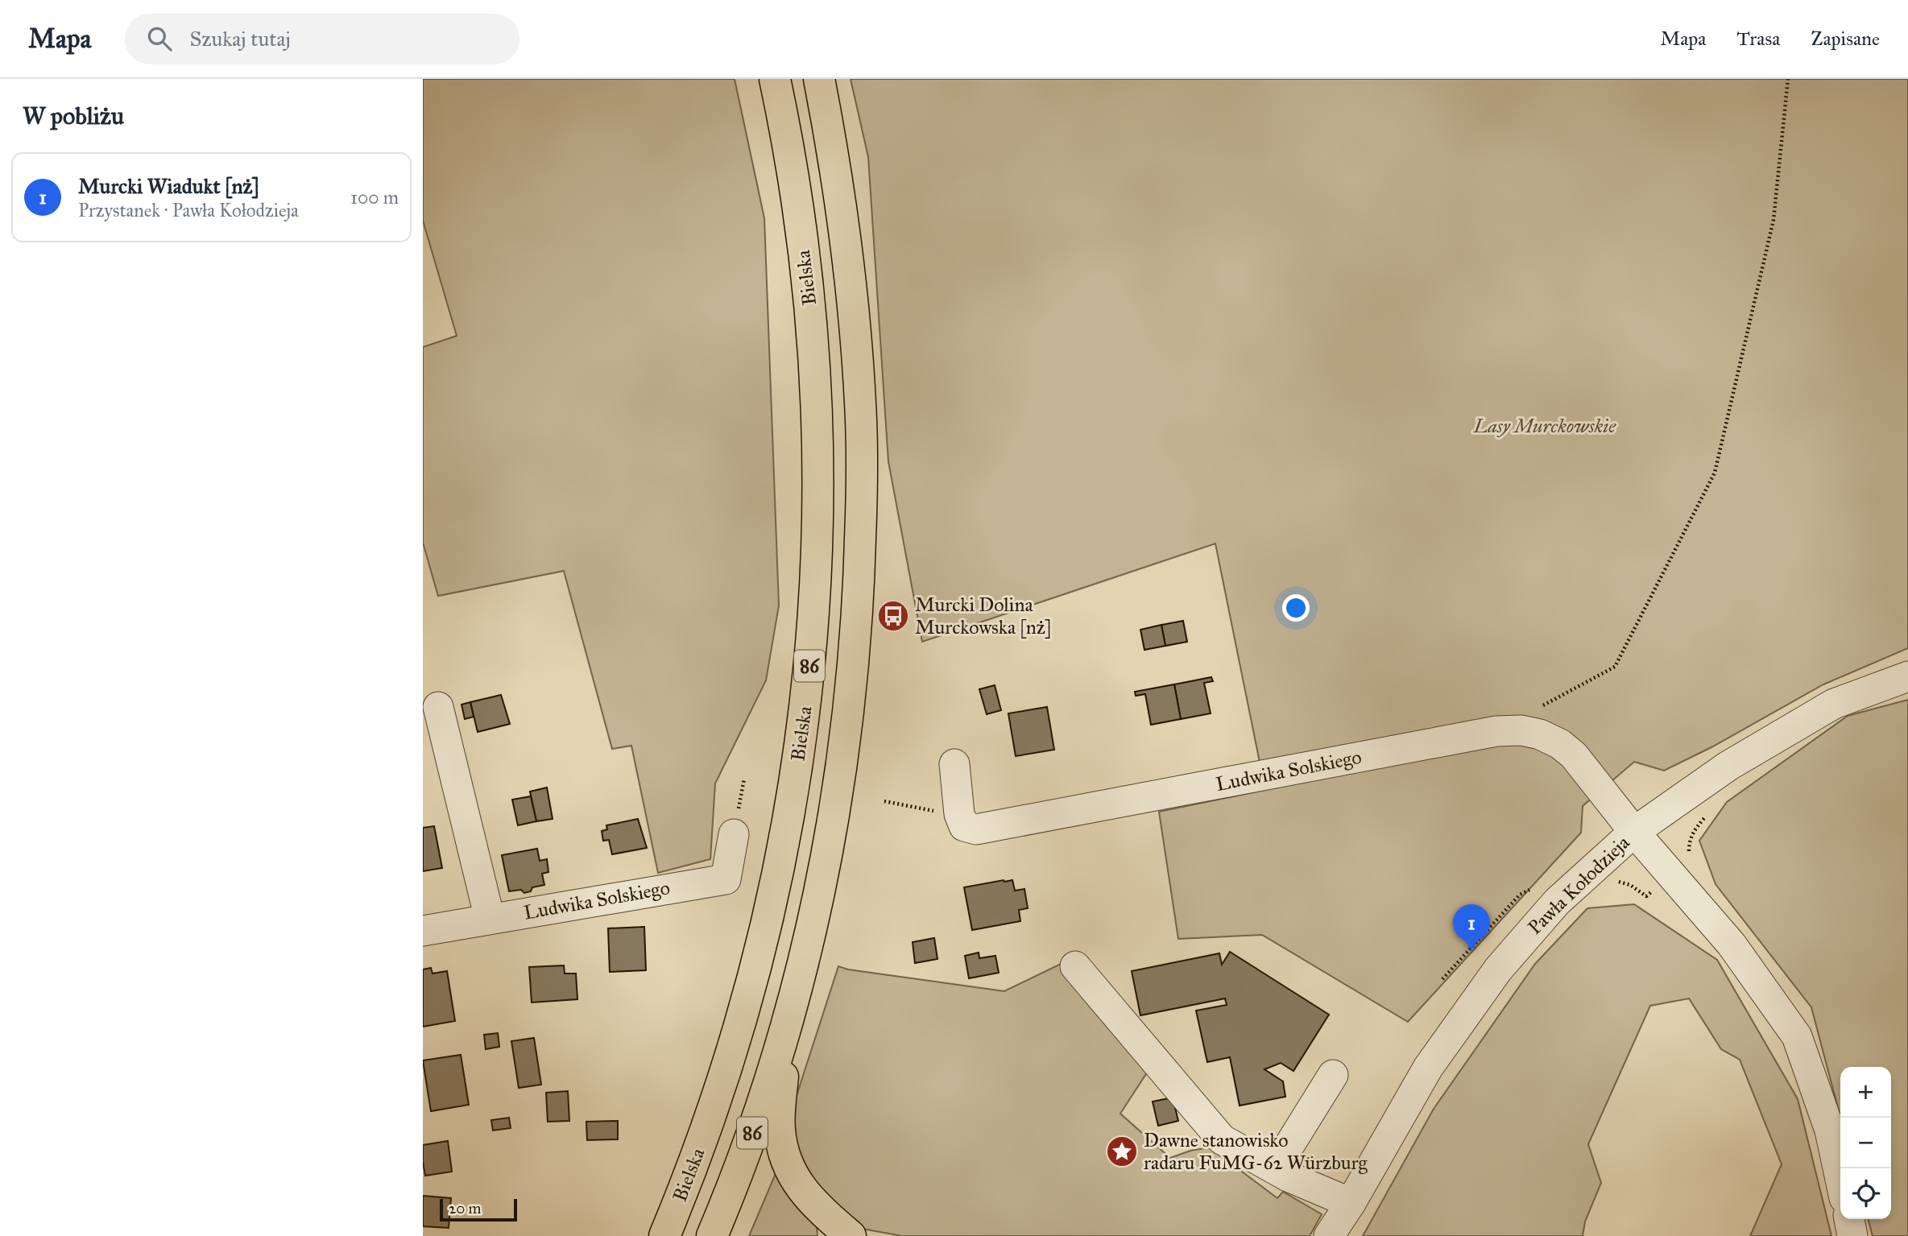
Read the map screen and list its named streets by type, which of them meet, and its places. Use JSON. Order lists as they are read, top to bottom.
{
  "streets": {
    "main road": ["Bielska", "86"],
    "street": ["Ludwika Solskiego", "Pawła Kołodzieja"]
  },
  "crossings": [
    ["Ludwika Solskiego", "Pawła Kołodzieja"]
  ],
  "parks": ["Lasy Murckowskie"],
  "places": {
    "bus stop": ["Murcki Dolina Murckowska [nż]"],
    "place": ["Dawne stanowisko radaru FuMG-62 Würzburg"]
  },
  "scale_bar": "20 m",
  "page": {
    "header": "Mapa",
    "search": "Szukaj tutaj",
    "nav": ["Mapa", "Trasa", "Zapisane"],
    "heading": "W pobliżu",
    "list": [
      {
        "mark": "1",
        "name": "Murcki Wiadukt [nż]",
        "note": "Przystanek · Pawła Kołodzieja",
        "value": "100 m"
      }
    ],
    "pins": "1",
    "map_buttons": ["+", "−"],
    "scale": "20 m"
  }
}
